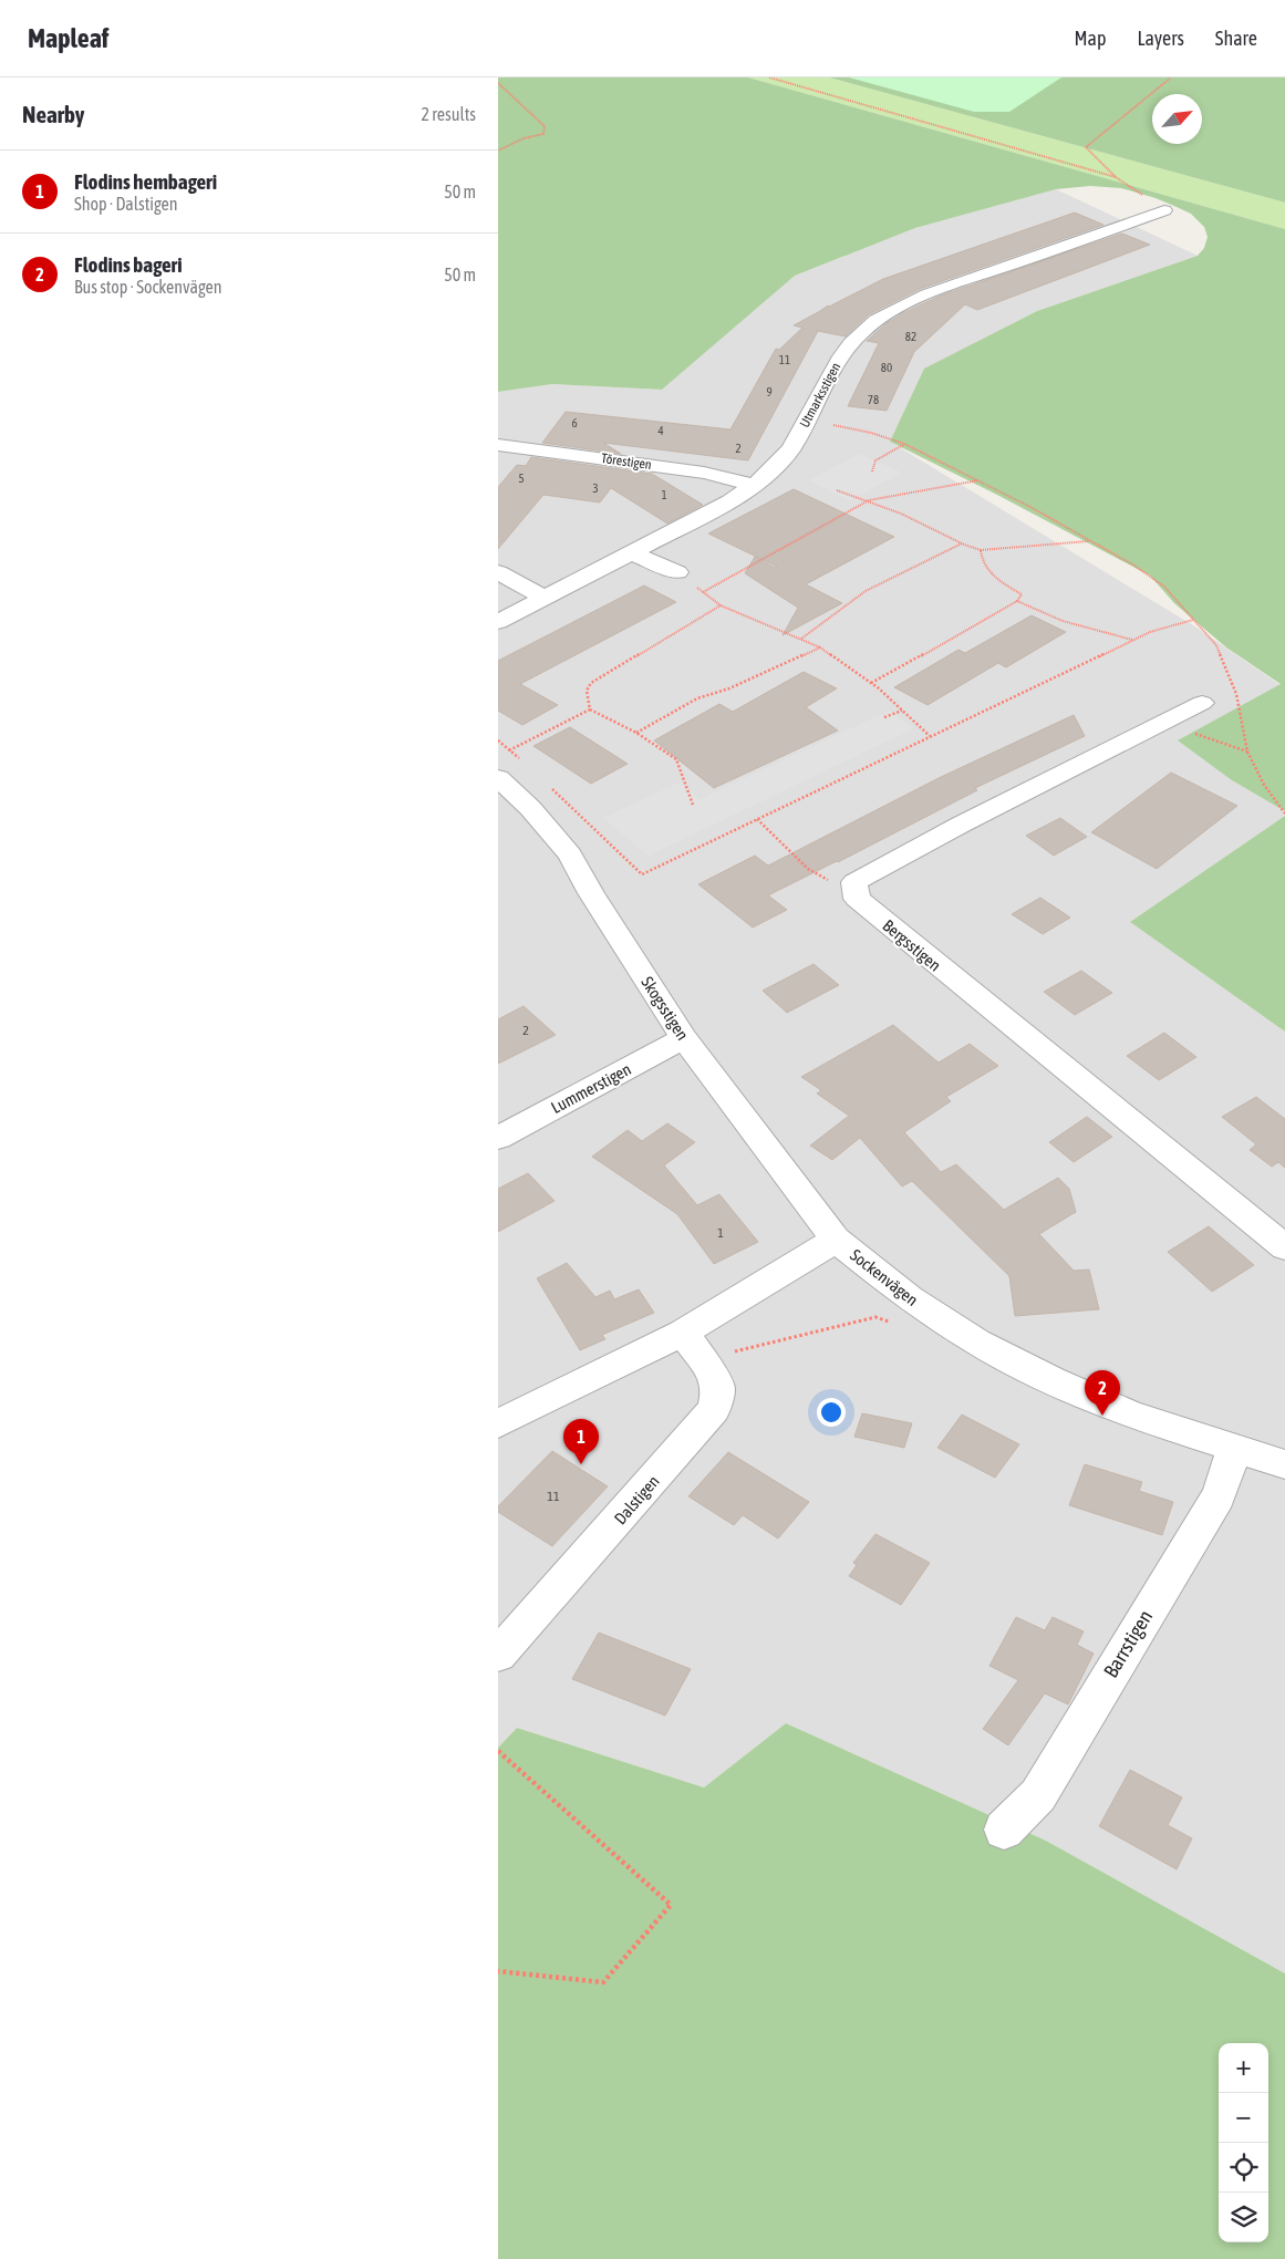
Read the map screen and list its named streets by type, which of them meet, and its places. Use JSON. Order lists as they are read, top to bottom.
{
  "streets": {
    "street": [
      "Utmarksstigen",
      "Törestigen",
      "Bergsstigen",
      "Skogsstigen",
      "Lummerstigen",
      "Sockenvägen",
      "Dalstigen",
      "Barrstigen"
    ]
  },
  "crossings": [
    ["Utmarksstigen", "Törestigen"],
    ["Skogsstigen", "Lummerstigen"],
    ["Skogsstigen", "Sockenvägen"],
    ["Sockenvägen", "Dalstigen"],
    ["Sockenvägen", "Barrstigen"]
  ],
  "house_numbers": [
    "82",
    "11",
    "80",
    "9",
    "78",
    "6",
    "4",
    "2",
    "5",
    "3",
    "1",
    "2",
    "1",
    "11"
  ],
  "north": "top right",
  "page": {
    "header": "Mapleaf",
    "nav": ["Map", "Layers", "Share"],
    "heading": ["Nearby", "2 results"],
    "list": [
      {
        "mark": "1",
        "name": "Flodins hembageri",
        "note": "Shop · Dalstigen",
        "value": "50 m"
      },
      {
        "mark": "2",
        "name": "Flodins bageri",
        "note": "Bus stop · Sockenvägen",
        "value": "50 m"
      }
    ],
    "pins": ["2", "1"],
    "map_buttons": ["+", "−"]
  }
}
